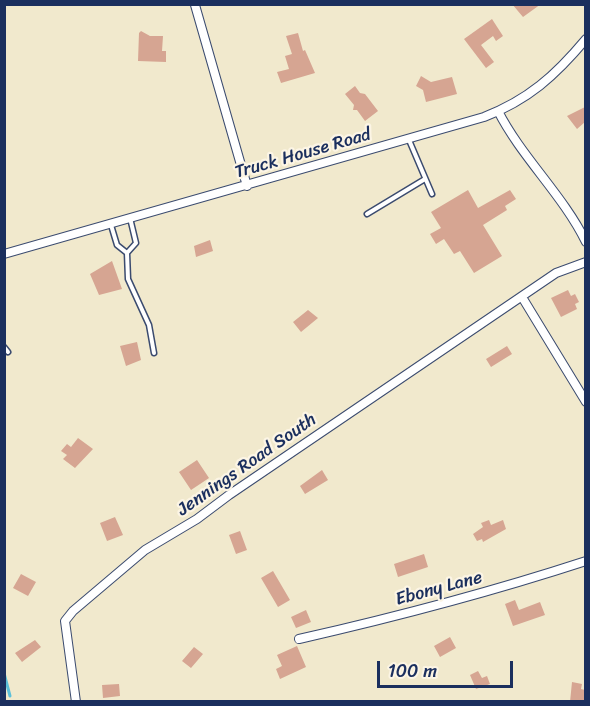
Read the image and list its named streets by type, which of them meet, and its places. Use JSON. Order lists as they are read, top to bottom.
{
  "streets": {
    "street": ["Truck House Road", "Jennings Road South", "Ebony Lane"]
  },
  "scale_bar": "100 m"
}
